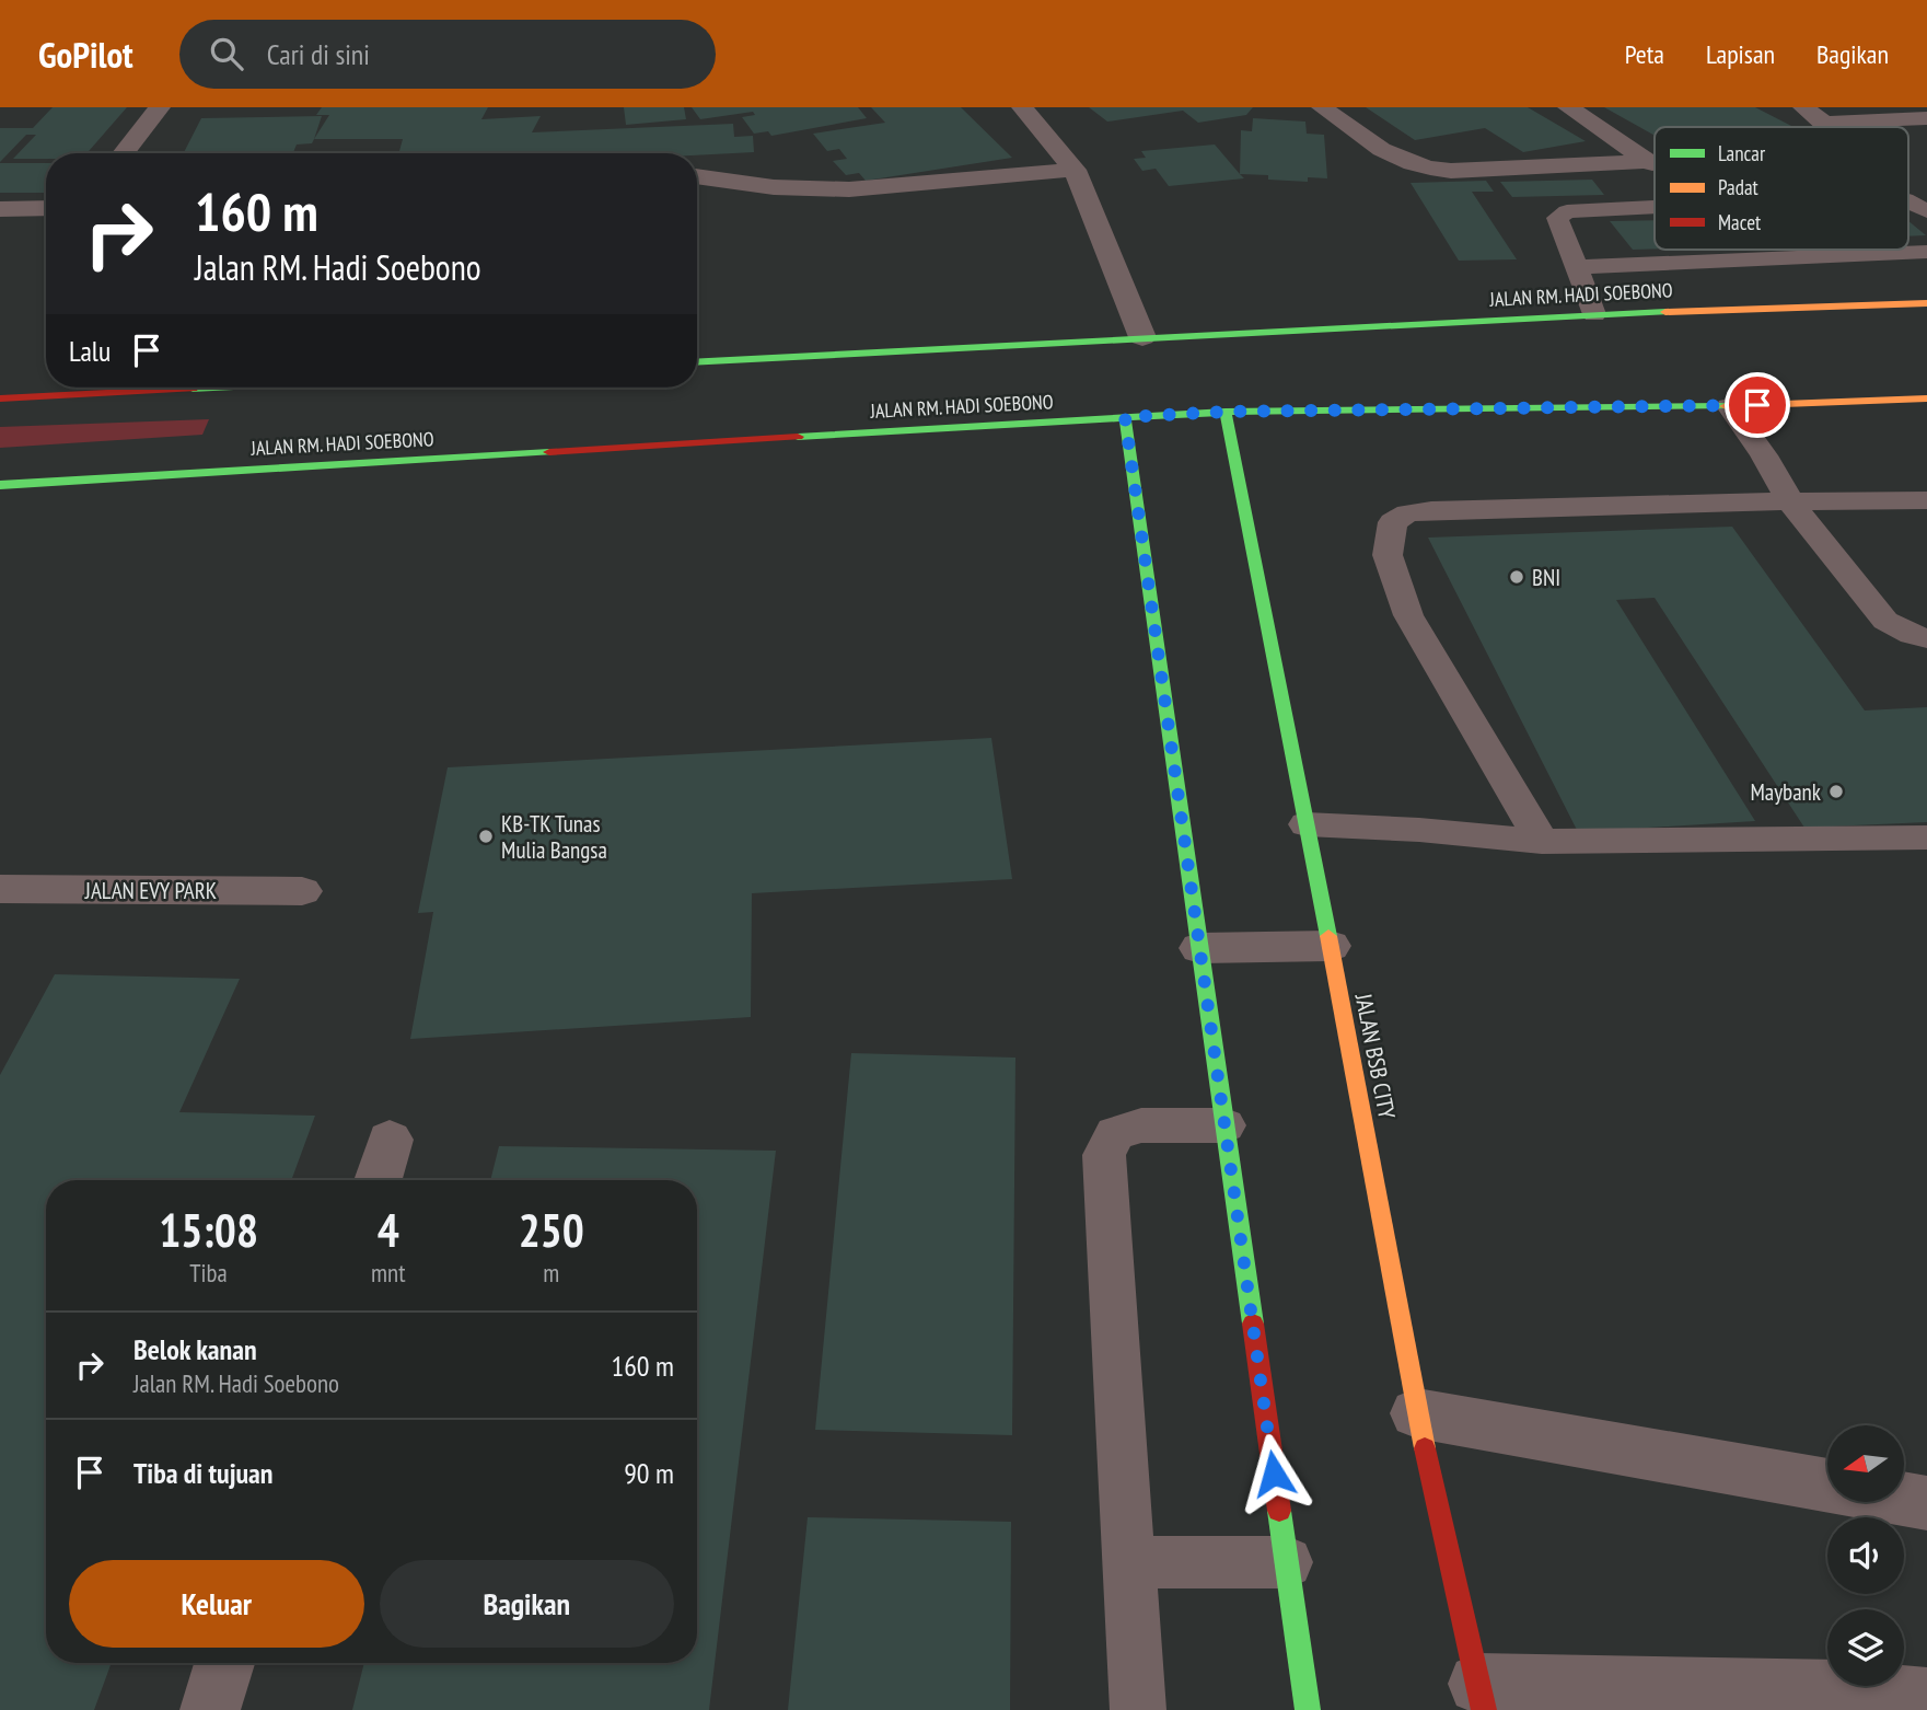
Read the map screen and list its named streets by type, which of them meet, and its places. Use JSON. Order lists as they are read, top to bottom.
{
  "streets": {
    "main road": ["JALAN RM. HADI SOEBONO", "JALAN BSB CITY"],
    "street": ["JALAN EVY PARK"]
  },
  "crossings": [
    ["JALAN RM. HADI SOEBONO", "JALAN BSB CITY"]
  ],
  "places": ["BNI", "Maybank", "KB-TK Tunas Mulia Bangsa"],
  "legend": ["Lancar", "Padat", "Macet"],
  "north": "left",
  "page": {
    "header": "GoPilot",
    "search": "Cari di sini",
    "nav": ["Peta", "Lapisan", "Bagikan"],
    "turn": ["160 m", "Jalan RM. Hadi Soebono"],
    "then": "Lalu",
    "eta": [
      "15:08",
      "Tiba",
      "4",
      "mnt",
      "250",
      "m"
    ],
    "list": [
      {
        "name": "Belok kanan",
        "note": "Jalan RM. Hadi Soebono",
        "value": "160 m"
      },
      {
        "name": "Tiba di tujuan",
        "value": "90 m"
      }
    ],
    "buttons": ["Keluar", "Bagikan"]
  }
}
